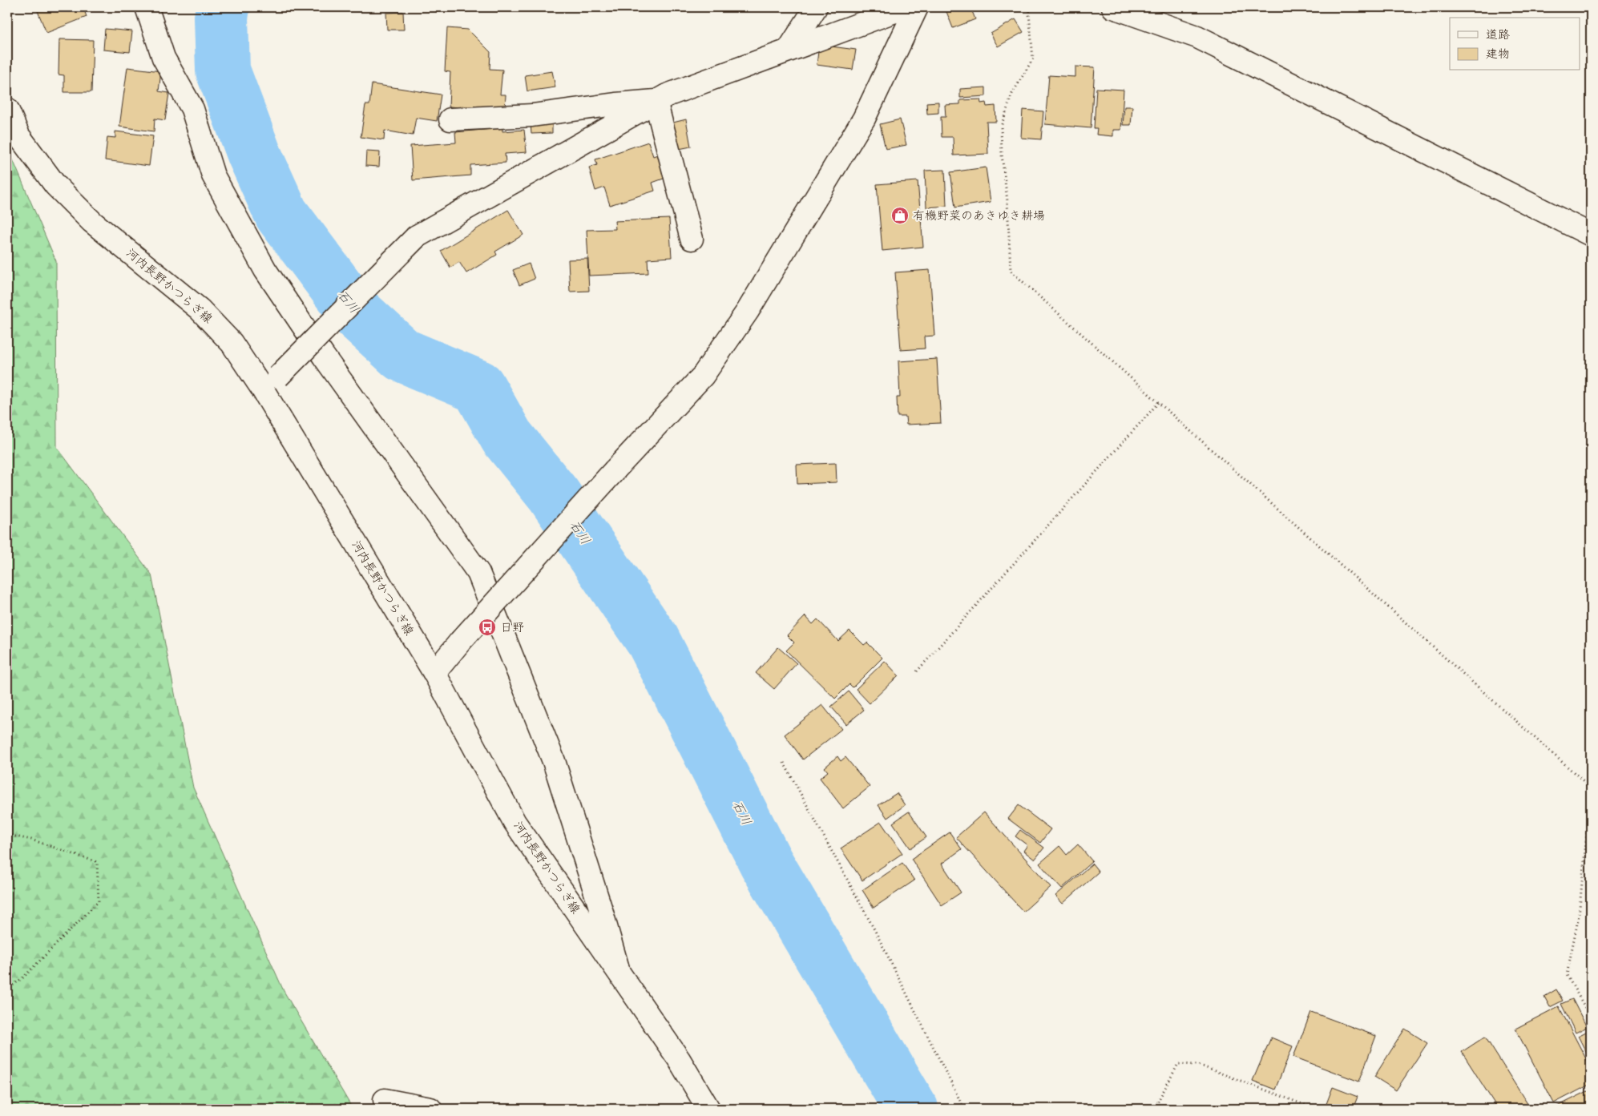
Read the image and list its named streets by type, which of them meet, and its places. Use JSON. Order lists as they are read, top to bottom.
{
  "streets": {
    "street": ["河内長野かつらぎ線"]
  },
  "water": ["石川"],
  "places": {
    "shop": ["有機野菜のあきゆき耕場"],
    "bus stop": ["日野"]
  },
  "legend": ["道路", "建物"]
}
